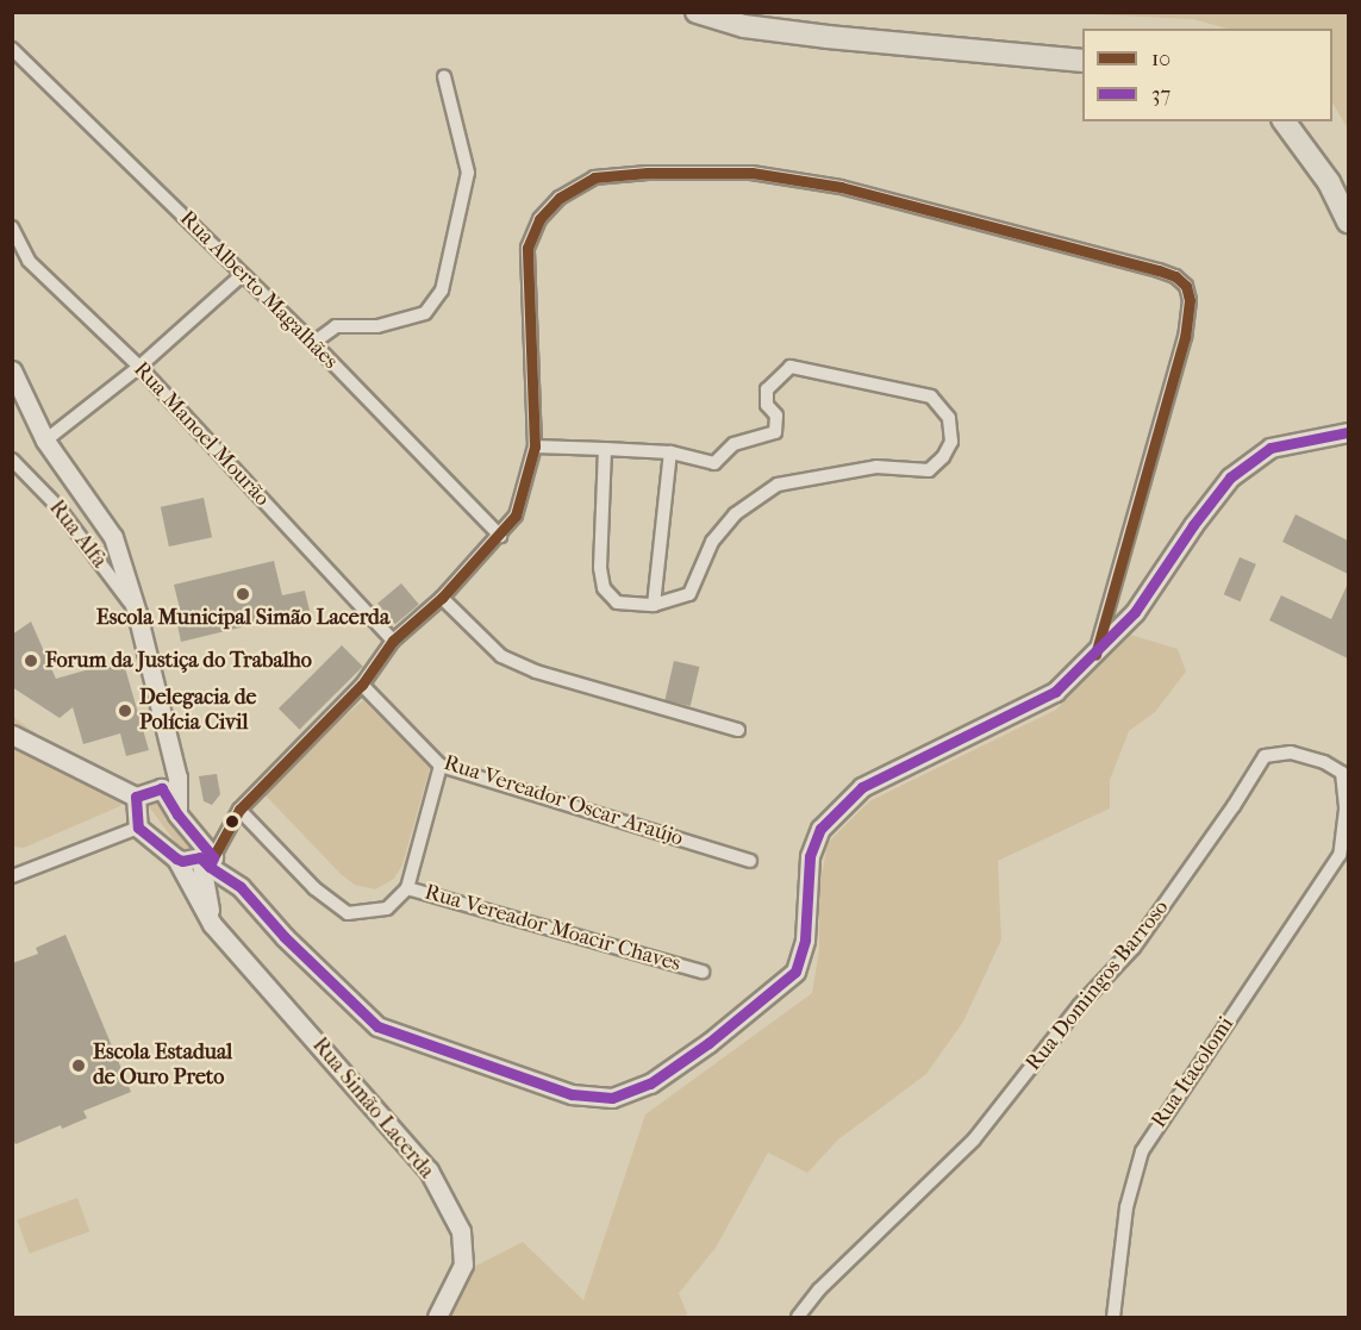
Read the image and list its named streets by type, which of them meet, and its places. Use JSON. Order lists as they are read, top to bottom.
{
  "streets": {
    "street": [
      "Rua Alberto Magalhães",
      "Rua Manoel Mourão",
      "Rua Alfa",
      "Rua Vereador Oscar Araújo",
      "Rua Vereador Moacir Chaves",
      "Rua Domingos Barroso",
      "Rua Itacolomi",
      "Rua Simão Lacerda"
    ]
  },
  "crossings": [
    ["Rua Domingos Barroso", "Rua Itacolomi"]
  ],
  "places": [
    "Escola Municipal Simão Lacerda",
    "Forum da Justiça do Trabalho",
    "Delegacia de Polícia Civil",
    "Escola Estadual de Ouro Preto"
  ],
  "lines": ["transit line 10", "transit line 37"],
  "legend": ["10", "37"]
}
